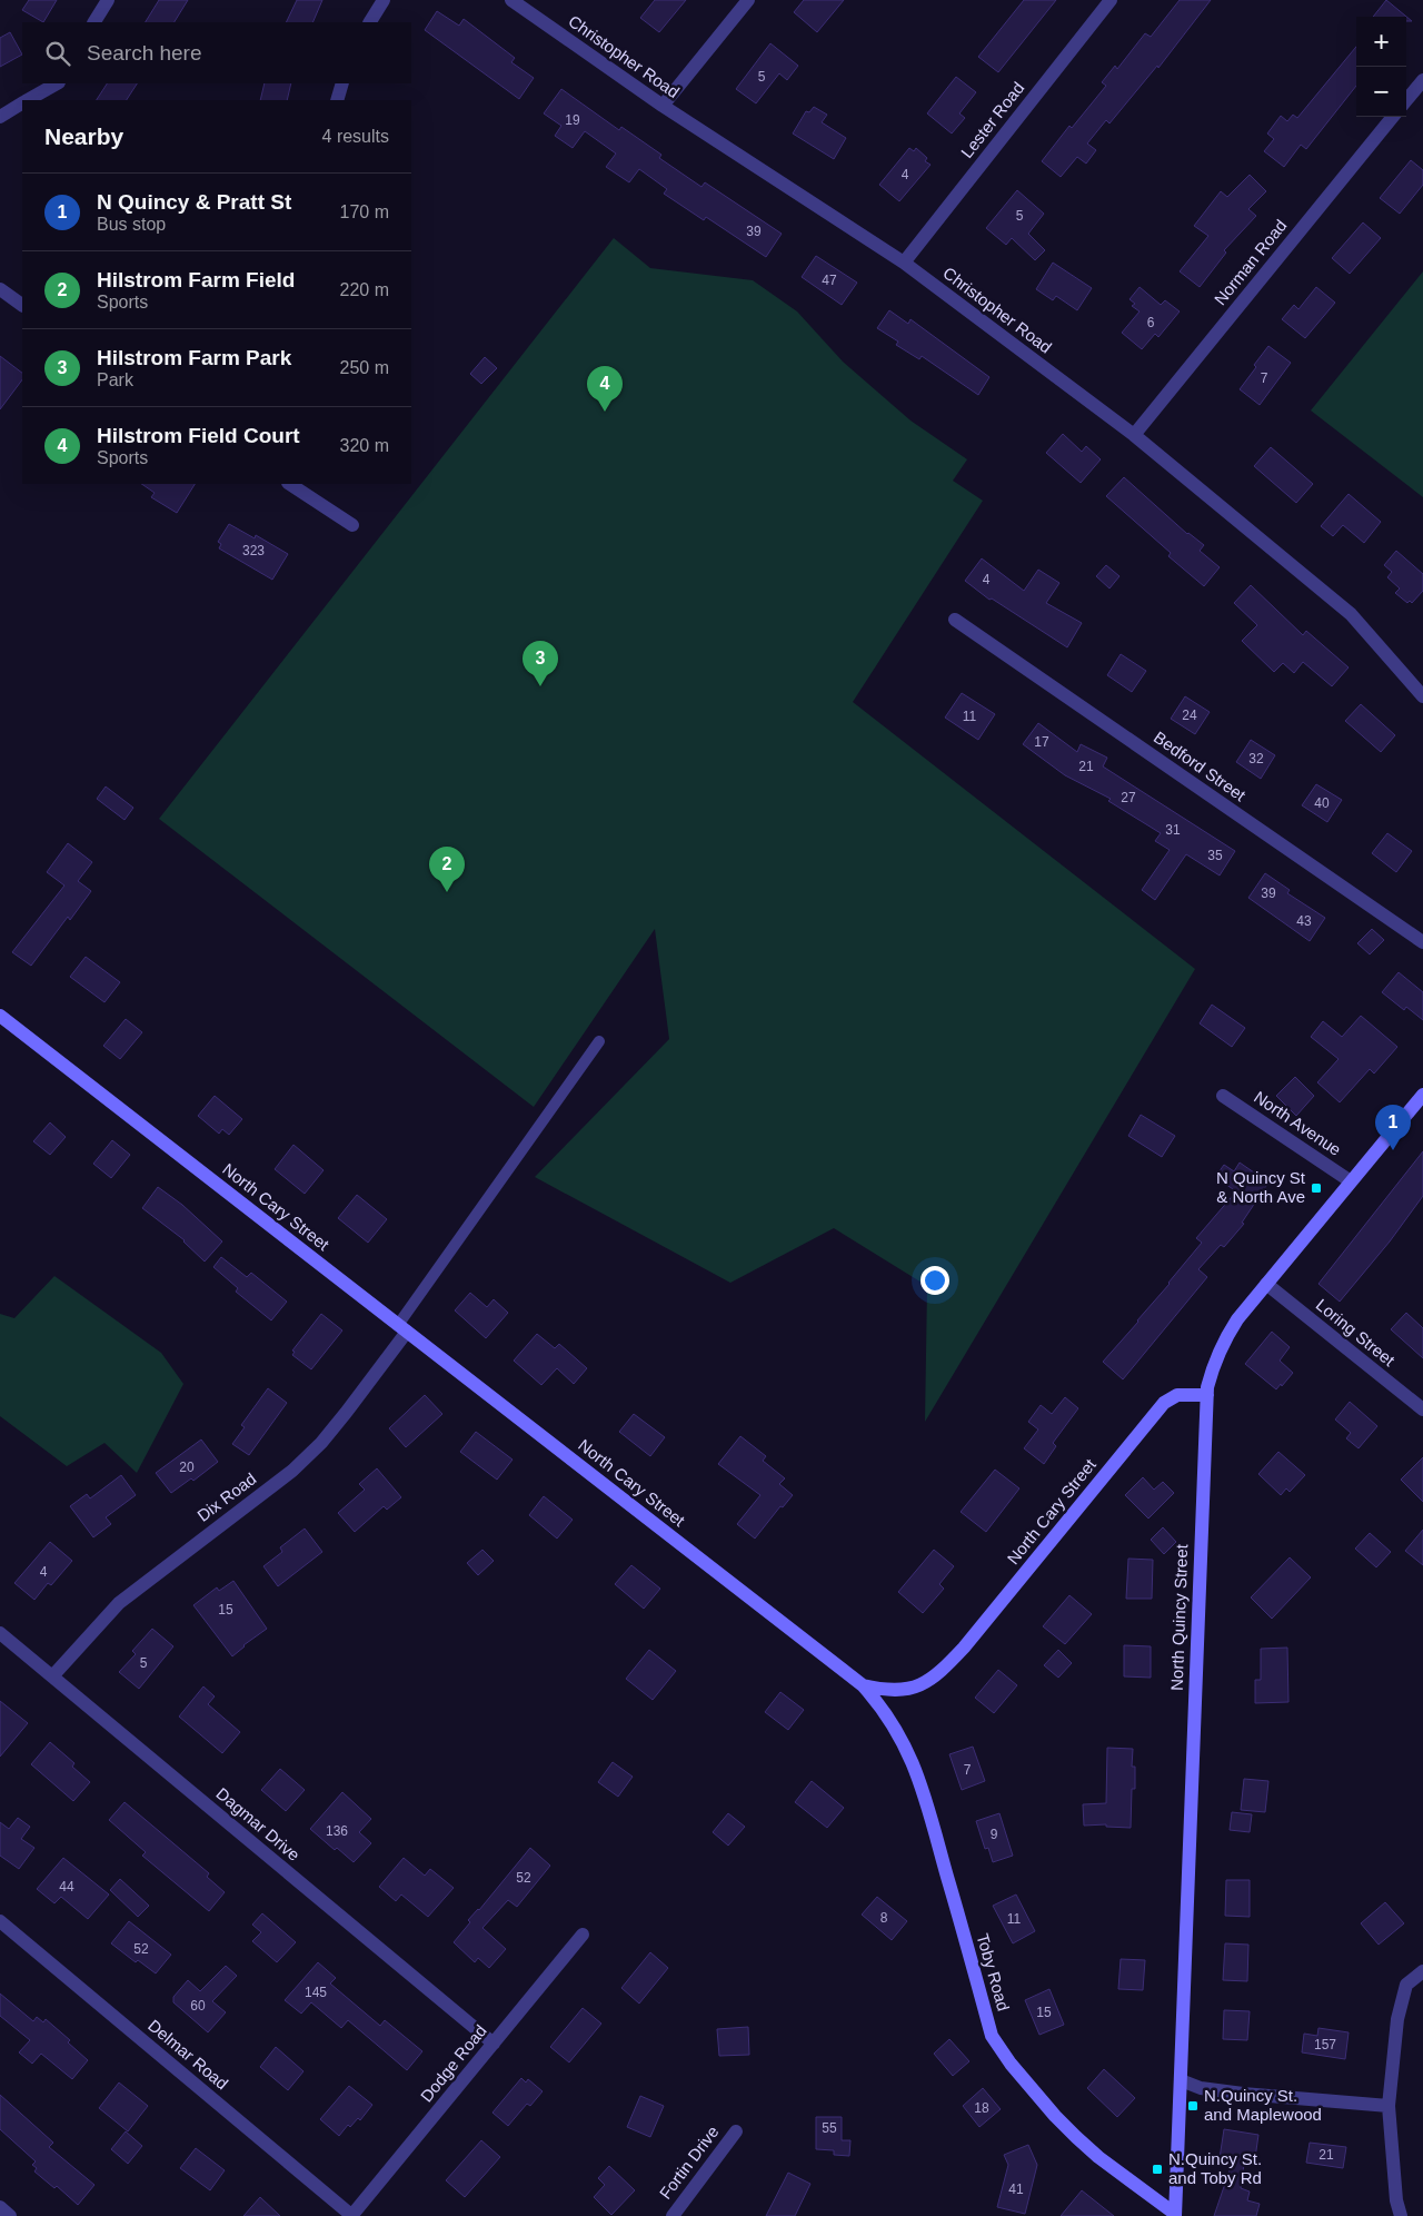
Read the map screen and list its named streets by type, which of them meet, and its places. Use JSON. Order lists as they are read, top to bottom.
{
  "streets": {
    "main road": ["North Cary Street", "North Quincy Street", "Toby Road"],
    "street": [
      "Christopher Road",
      "Lester Road",
      "Norman Road",
      "Bedford Street",
      "North Avenue",
      "Loring Street",
      "Dix Road",
      "Dagmar Drive",
      "Delmar Road",
      "Dodge Road",
      "Fortin Drive"
    ]
  },
  "crossings": [
    ["Christopher Road", "Lester Road"],
    ["Christopher Road", "Norman Road"],
    ["North Avenue", "North Quincy Street"],
    ["North Cary Street", "Dix Road"],
    ["North Cary Street", "North Quincy Street"],
    ["North Cary Street", "Toby Road"],
    ["Loring Street", "North Quincy Street"],
    ["Dix Road", "Dagmar Drive"],
    ["North Quincy Street", "Toby Road"],
    ["Dagmar Drive", "Dodge Road"],
    ["Delmar Road", "Dodge Road"]
  ],
  "places": {
    "transit": ["N Quincy St & North Ave", "N.Quincy St. and Maplewood", "N.Quincy St. and Toby Rd"]
  },
  "house_numbers": [
    "5",
    "19",
    "4",
    "5",
    "39",
    "47",
    "6",
    "7",
    "323",
    "4",
    "24",
    "11",
    "17",
    "32",
    "21",
    "27",
    "40",
    "31",
    "35",
    "39",
    "43",
    "20",
    "4",
    "15",
    "5",
    "7",
    "136",
    "9",
    "52",
    "44",
    "8",
    "11",
    "52",
    "145",
    "60",
    "15",
    "157",
    "18",
    "55",
    "21",
    "41"
  ],
  "page": {
    "map_buttons": ["+", "−"],
    "search": "Search here",
    "heading": ["Nearby", "4 results"],
    "list": [
      {
        "mark": "1",
        "name": "N Quincy & Pratt St",
        "note": "Bus stop",
        "value": "170 m"
      },
      {
        "mark": "2",
        "name": "Hilstrom Farm Field",
        "note": "Sports",
        "value": "220 m"
      },
      {
        "mark": "3",
        "name": "Hilstrom Farm Park",
        "note": "Park",
        "value": "250 m"
      },
      {
        "mark": "4",
        "name": "Hilstrom Field Court",
        "note": "Sports",
        "value": "320 m"
      }
    ],
    "pins": [
      "4",
      "3",
      "2",
      "1"
    ]
  }
}
